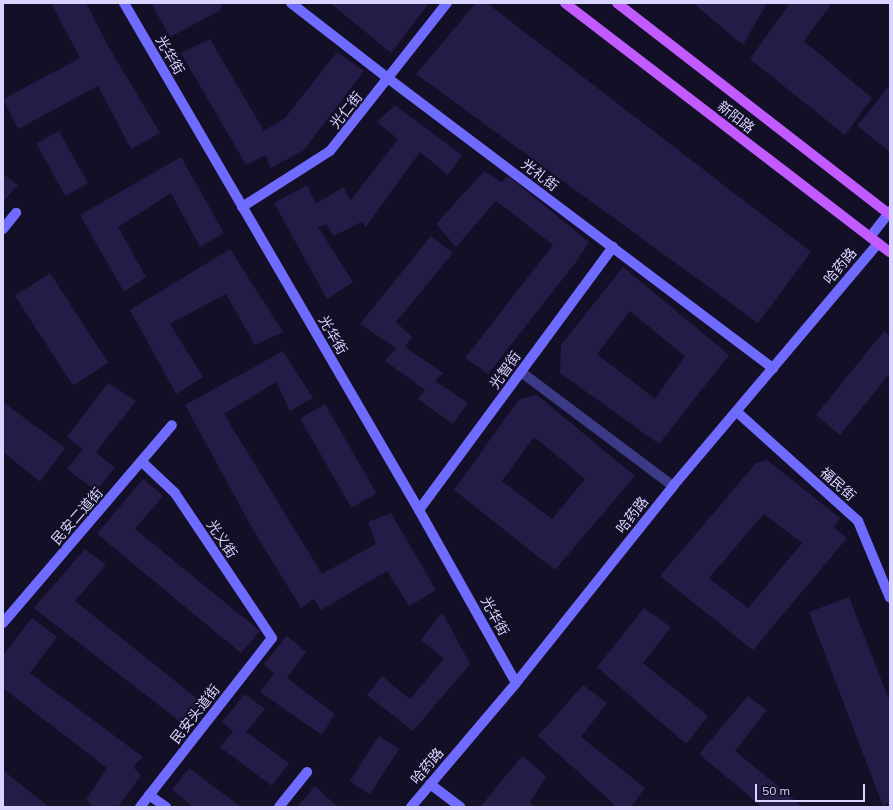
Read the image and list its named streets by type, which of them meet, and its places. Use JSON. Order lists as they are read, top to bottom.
{
  "streets": {
    "main road": ["新阳路"],
    "street": [
      "光华街",
      "光仁街",
      "光礼街",
      "哈药路",
      "光智街",
      "福民街",
      "民安二道街",
      "光义街",
      "民安头道街"
    ]
  },
  "crossings": [
    ["光华街", "光仁街"],
    ["光华街", "哈药路"],
    ["光华街", "光智街"],
    ["光仁街", "光礼街"],
    ["新阳路", "哈药路"],
    ["光礼街", "哈药路"],
    ["光礼街", "光智街"],
    ["哈药路", "福民街"],
    ["民安二道街", "光义街"],
    ["光义街", "民安头道街"]
  ],
  "scale_bar": "50 m"
}
